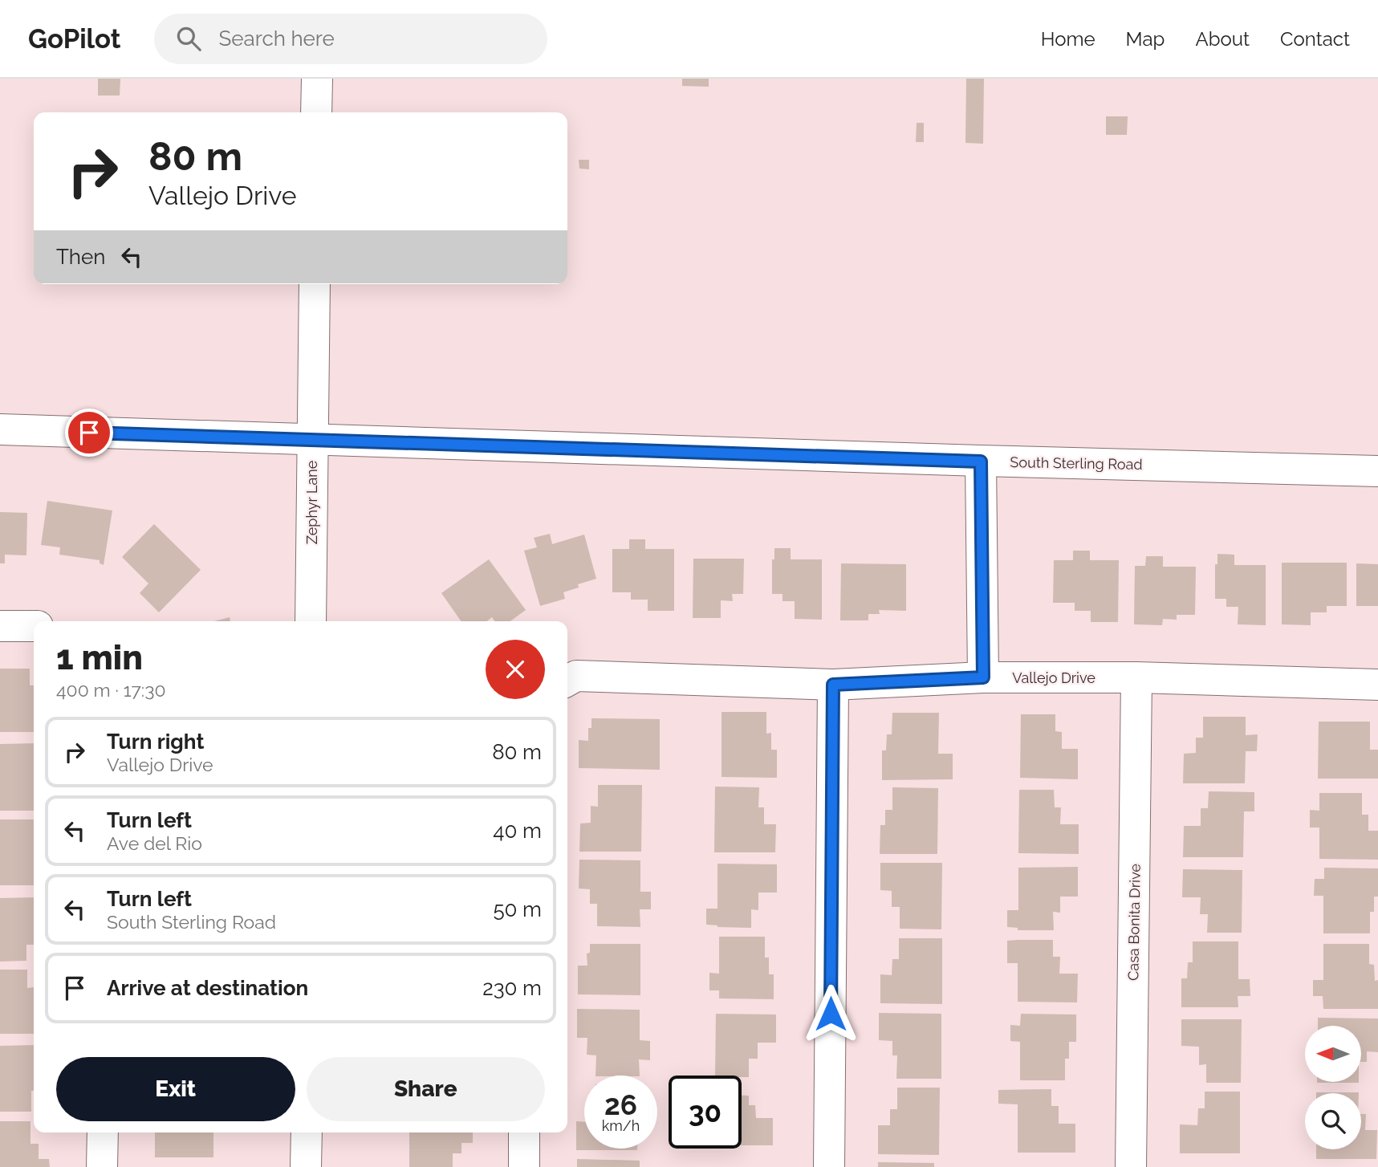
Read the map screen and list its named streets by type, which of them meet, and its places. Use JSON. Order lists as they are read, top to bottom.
{
  "streets": {
    "street": [
      "South Sterling Road",
      "Zephyr Lane",
      "Vallejo Drive",
      "Casa Bonita Drive"
    ]
  },
  "crossings": [
    ["South Sterling Road", "Zephyr Lane"],
    ["Vallejo Drive", "Casa Bonita Drive"]
  ],
  "north": "left",
  "page": {
    "header": "GoPilot",
    "search": "Search here",
    "nav": [
      "Home",
      "Map",
      "About",
      "Contact"
    ],
    "turn": ["80 m", "Vallejo Drive"],
    "then": "Then",
    "heading": ["1 min", "400 m · 17:30"],
    "list": [
      {
        "name": "Turn right",
        "note": "Vallejo Drive",
        "value": "80 m"
      },
      {
        "name": "Turn left",
        "note": "Ave del Rio",
        "value": "40 m"
      },
      {
        "name": "Turn left",
        "note": "South Sterling Road",
        "value": "50 m"
      },
      {
        "name": "Arrive at destination",
        "value": "230 m"
      }
    ],
    "buttons": ["Exit", "Share"],
    "speed": "26 km/h",
    "limit": "30"
  }
}
